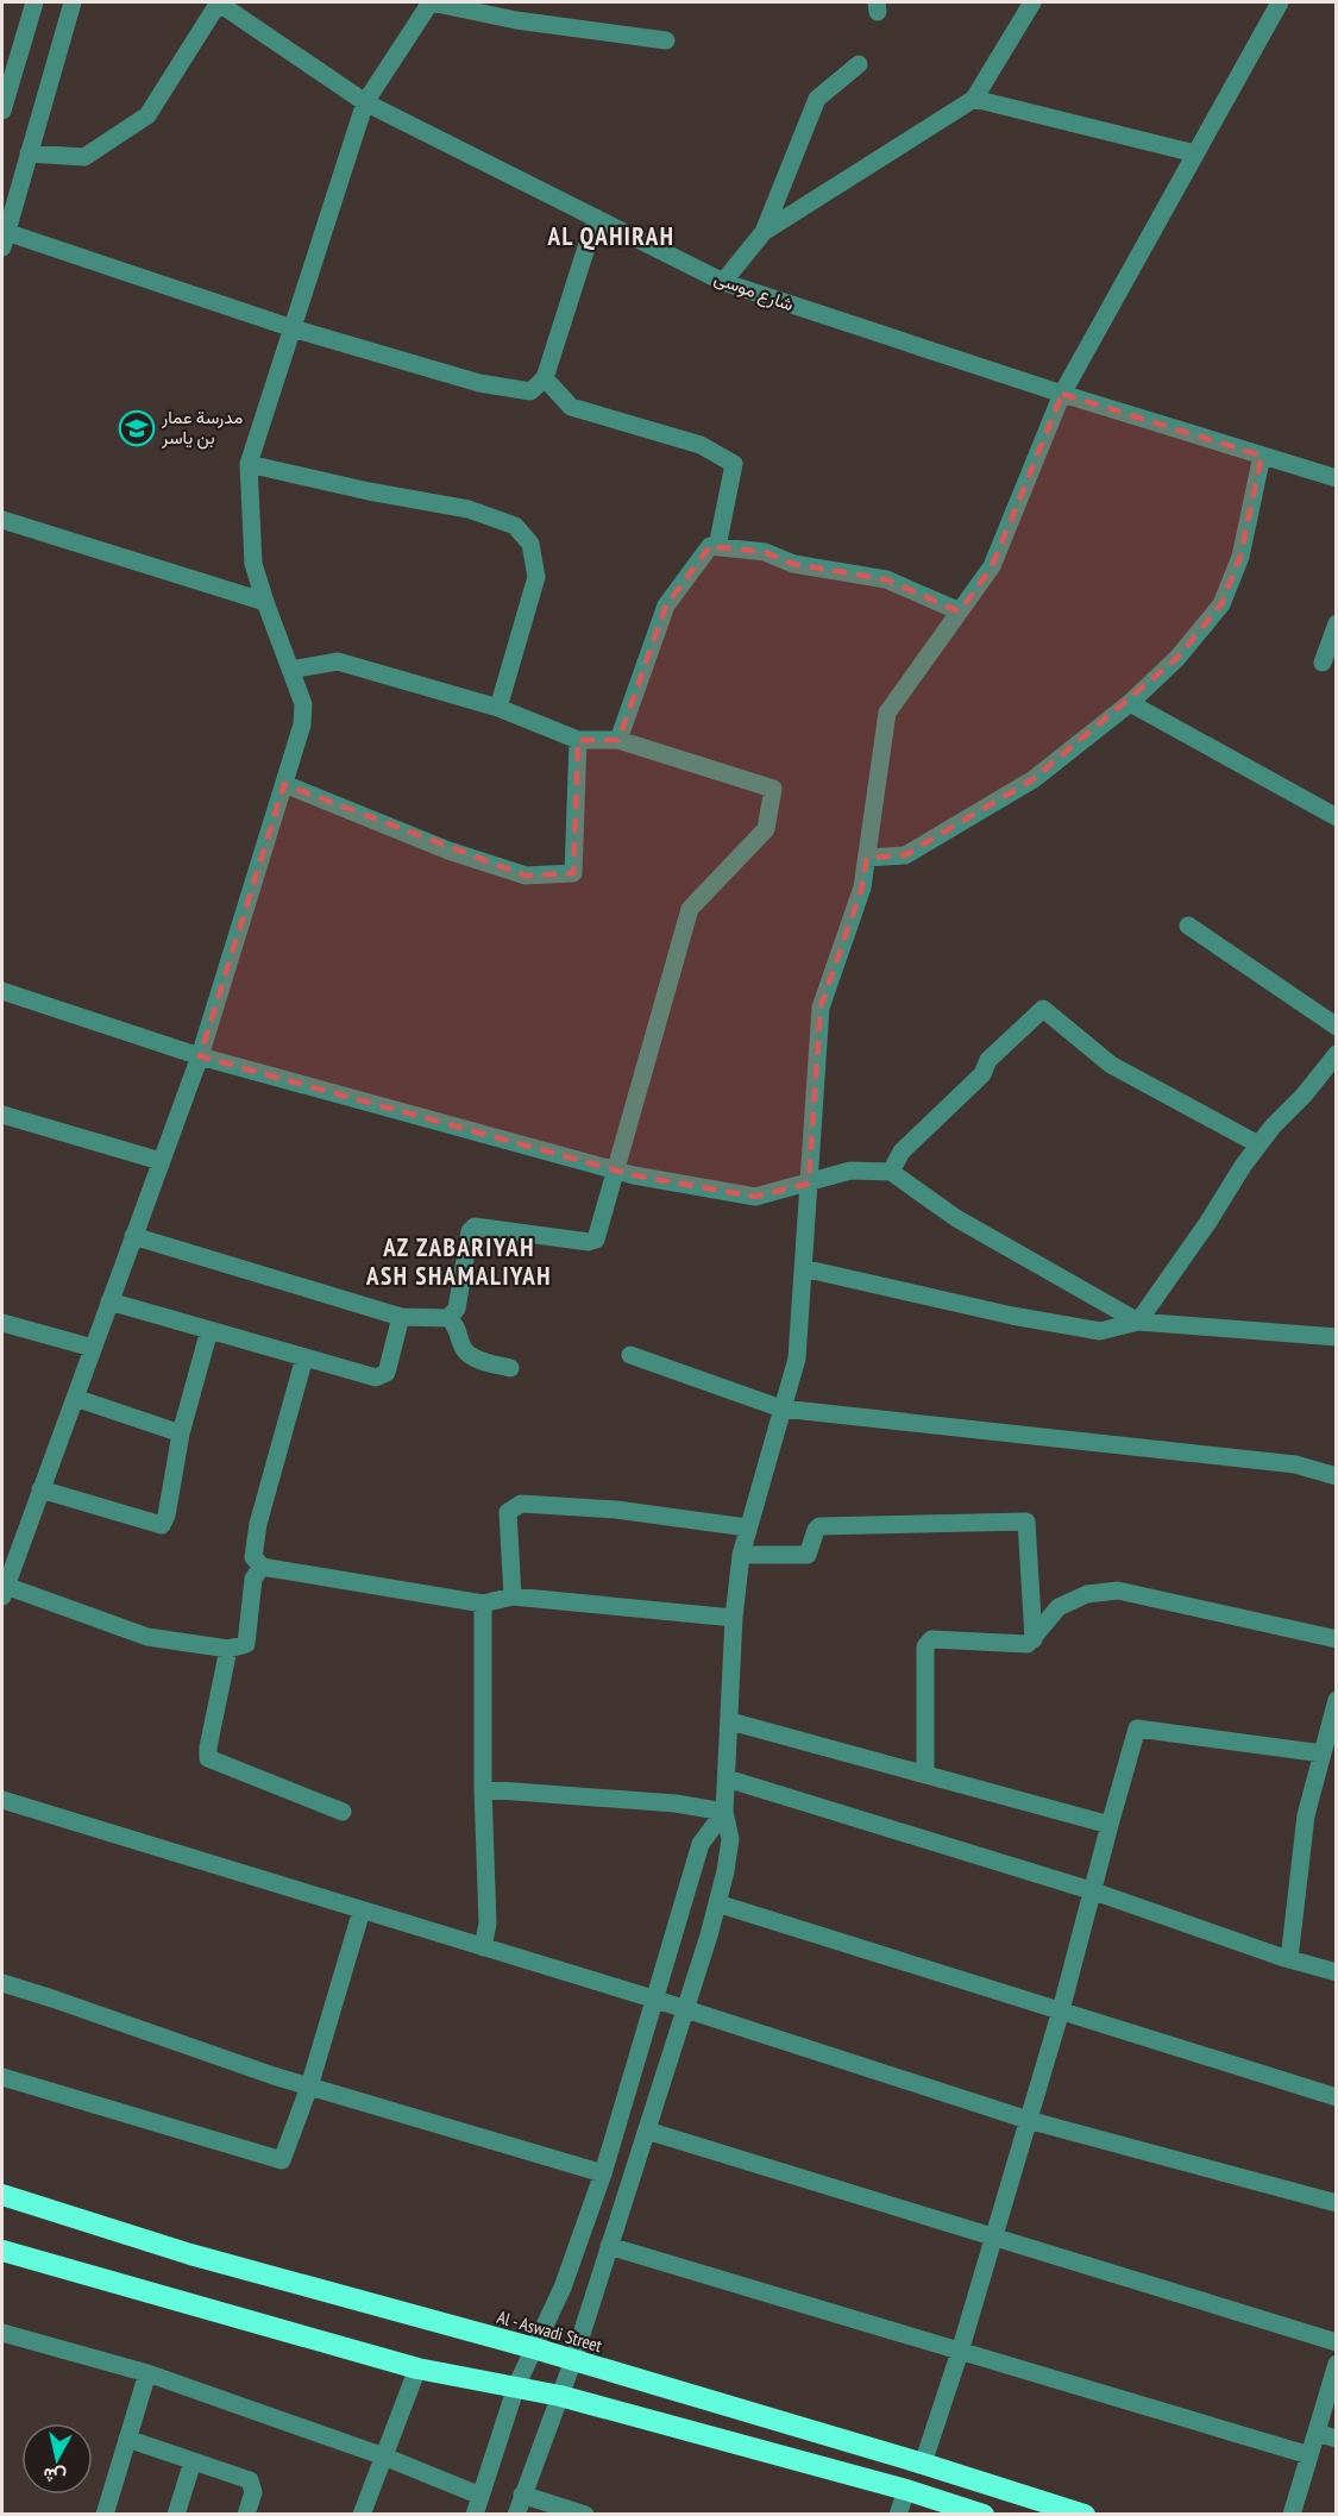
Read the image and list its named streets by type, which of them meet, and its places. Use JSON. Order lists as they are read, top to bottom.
{
  "streets": {
    "highway": ["Al - Aswadi Street"],
    "street": ["شارع موسى"]
  },
  "districts": ["AL QAHIRAH", "AZ ZABARIYAH ASH SHAMALIYAH"],
  "places": {
    "school or university": ["مدرسة عمار بن ياسر"]
  },
  "north": "bottom"
}
